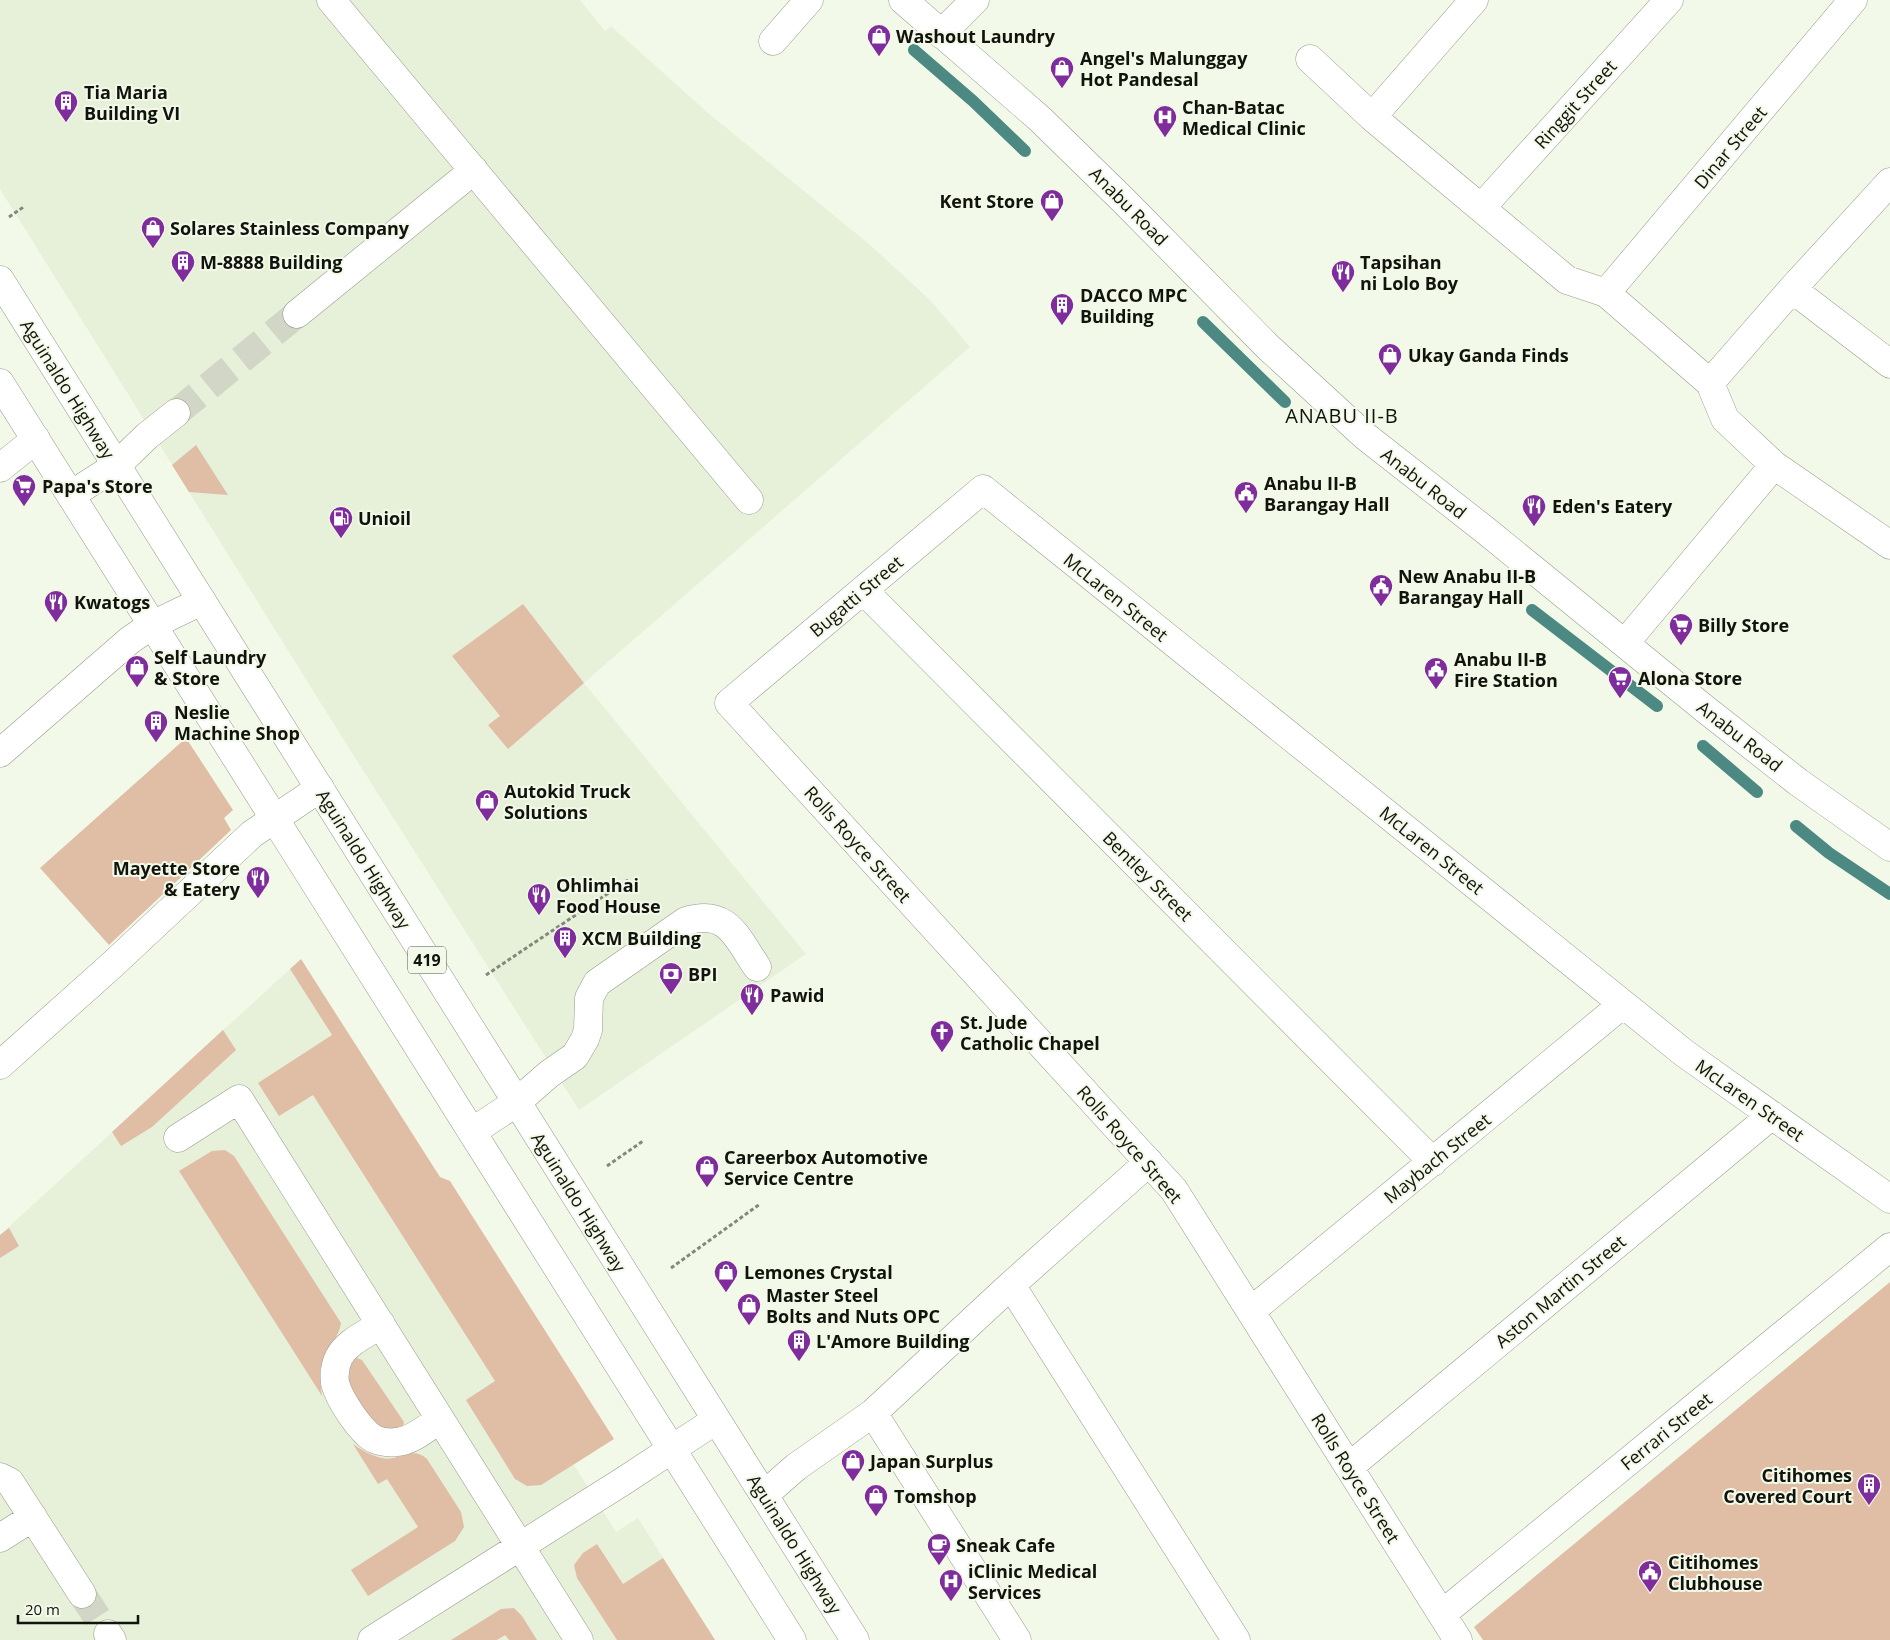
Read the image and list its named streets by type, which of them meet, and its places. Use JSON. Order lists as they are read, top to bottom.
{
  "streets": {
    "main road": [
      "Ringgit Street",
      "Dinar Street",
      "Anabu Road",
      "Aguinaldo Highway",
      "Bugatti Street",
      "McLaren Street",
      "Rolls Royce Street",
      "Bentley Street",
      "419",
      "Maybach Street",
      "Aston Martin Street",
      "Ferrari Street"
    ]
  },
  "crossings": [
    ["Bugatti Street", "McLaren Street"],
    ["Bugatti Street", "Rolls Royce Street"],
    ["Bugatti Street", "Bentley Street"],
    ["McLaren Street", "Maybach Street"],
    ["McLaren Street", "Aston Martin Street"],
    ["Rolls Royce Street", "Maybach Street"],
    ["Rolls Royce Street", "Aston Martin Street"],
    ["Rolls Royce Street", "Ferrari Street"],
    ["Bentley Street", "Maybach Street"]
  ],
  "districts": ["ANABU II-B"],
  "places": {
    "shop": [
      "Washout Laundry",
      "Angel's Malunggay Hot Pandesal",
      "Kent Store",
      "Solares Stainless Company",
      "Ukay Ganda Finds",
      "Self Laundry & Store",
      "Autokid Truck Solutions",
      "Careerbox Automotive Service Centre",
      "Lemones Crystal",
      "Master Steel Bolts and Nuts OPC",
      "Japan Surplus",
      "Tomshop"
    ],
    "building": [
      "Tia Maria Building VI",
      "M-8888 Building",
      "DACCO MPC Building",
      "Neslie Machine Shop",
      "XCM Building",
      "L'Amore Building",
      "Citihomes Covered Court"
    ],
    "hospital": ["Chan-Batac Medical Clinic", "iClinic Medical Services"],
    "restaurant": [
      "Tapsihan ni Lolo Boy",
      "Eden's Eatery",
      "Kwatogs",
      "Mayette Store & Eatery",
      "Ohlimhai Food House",
      "Pawid"
    ],
    "supermarket": ["Papa's Store", "Billy Store", "Alona Store"],
    "public building": [
      "Anabu II-B Barangay Hall",
      "New Anabu II-B Barangay Hall",
      "Anabu II-B Fire Station",
      "Citihomes Clubhouse"
    ],
    "fuel station": ["Unioil"],
    "bank": ["BPI"],
    "church": ["St. Jude Catholic Chapel"],
    "cafe": ["Sneak Cafe"]
  },
  "scale_bar": "20 m"
}
